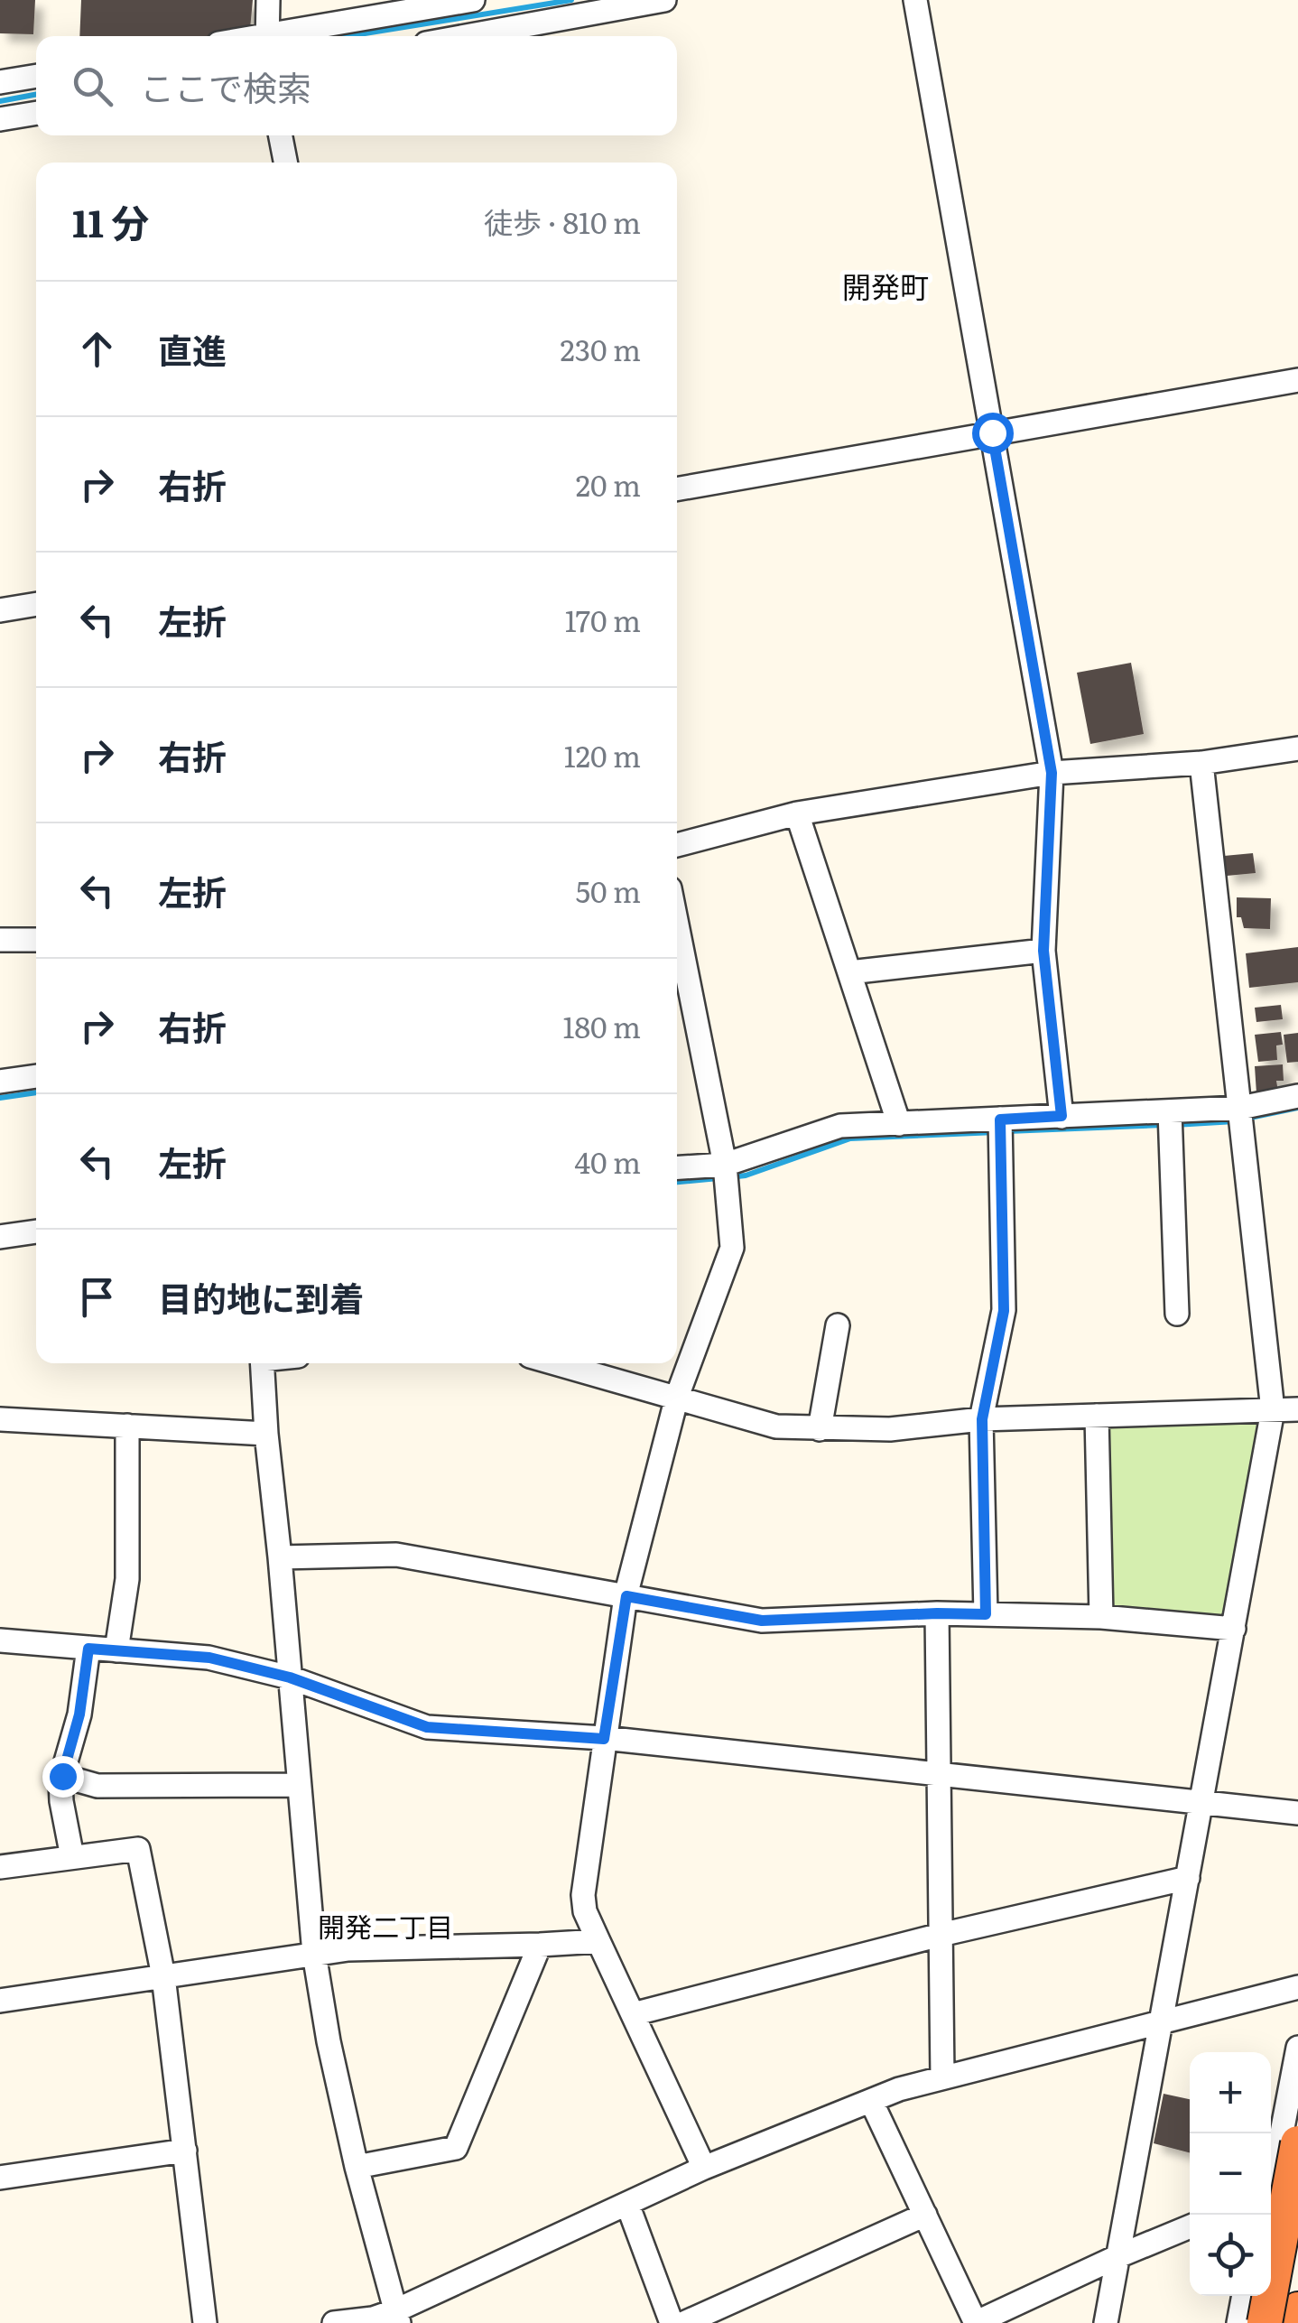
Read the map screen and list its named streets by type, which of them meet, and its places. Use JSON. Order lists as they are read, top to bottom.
{
  "districts": ["開発町", "開発二丁目"],
  "page": {
    "search": "ここで検索",
    "heading": ["11 分", "徒歩 · 810 m"],
    "list": [
      ["直進", "230 m"],
      ["右折", "20 m"],
      ["左折", "170 m"],
      ["右折", "120 m"],
      ["左折", "50 m"],
      ["右折", "180 m"],
      ["左折", "40 m"],
      "目的地に到着"
    ],
    "map_buttons": ["+", "−"]
  }
}
